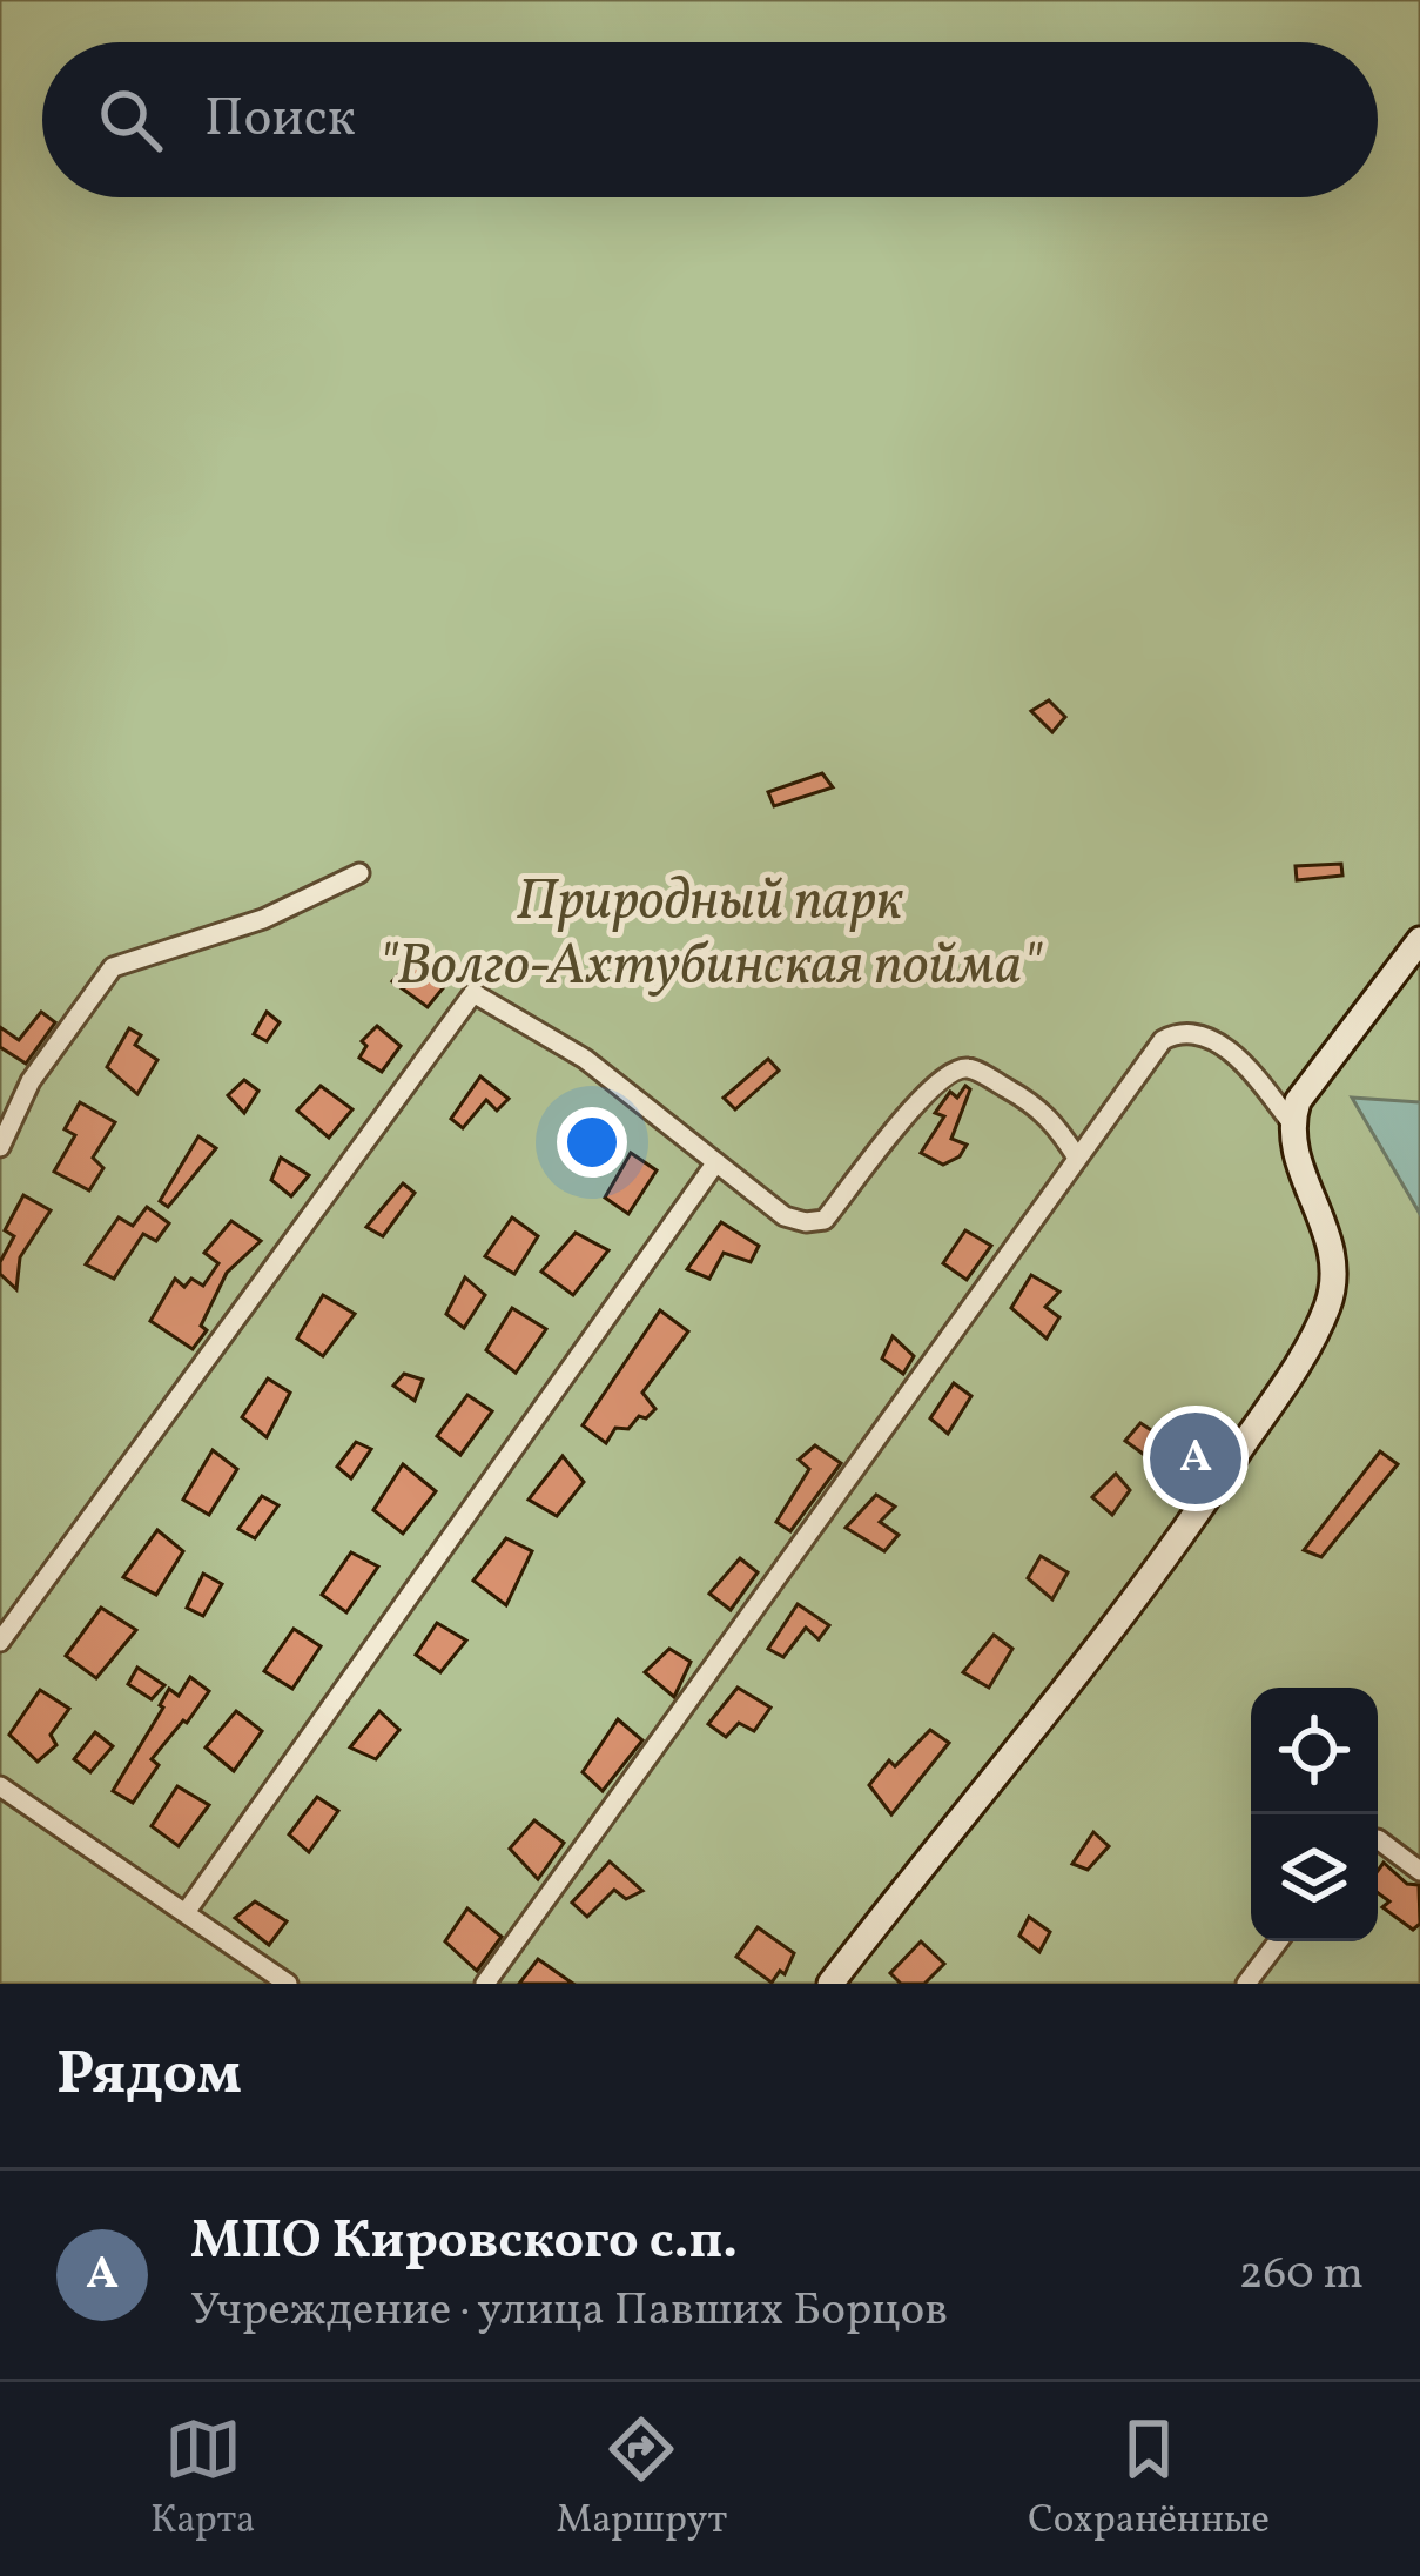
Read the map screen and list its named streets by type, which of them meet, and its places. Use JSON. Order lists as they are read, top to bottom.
{
  "parks": ["Природный парк \"Волго-Ахтубинская пойма\""],
  "page": {
    "search": "Поиск",
    "pins": "A",
    "heading": "Рядом",
    "list": [
      {
        "mark": "A",
        "name": "МПО Кировского с.п.",
        "note": "Учреждение · улица Павших Борцов",
        "value": "260 m"
      }
    ],
    "nav": ["Карта", "Маршрут", "Сохранённые"]
  }
}
